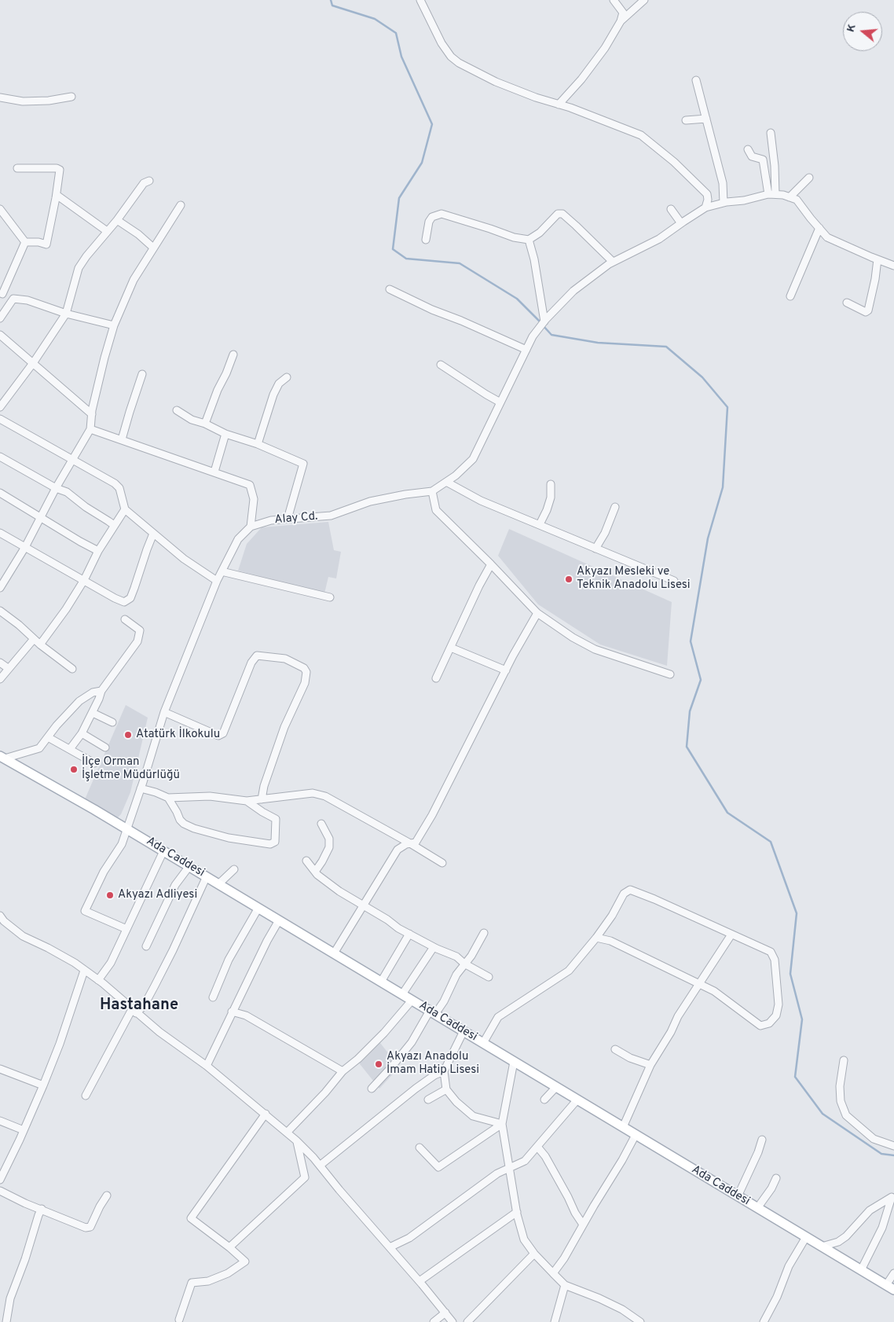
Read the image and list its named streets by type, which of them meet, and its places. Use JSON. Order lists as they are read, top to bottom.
{
  "streets": {
    "main road": ["Ada Caddesi"],
    "street": ["Alay Cd."]
  },
  "crossings": [
    ["Alay Cd.", "Ada Caddesi"]
  ],
  "districts": ["Hastahane"],
  "places": [
    "Akyazı Mesleki ve Teknik Anadolu Lisesi",
    "Atatürk İlkokulu",
    "İlçe Orman İşletme Müdürlüğü",
    "Akyazı Adliyesi",
    "Akyazı Anadolu İmam Hatip Lisesi"
  ],
  "north": "left"
}
